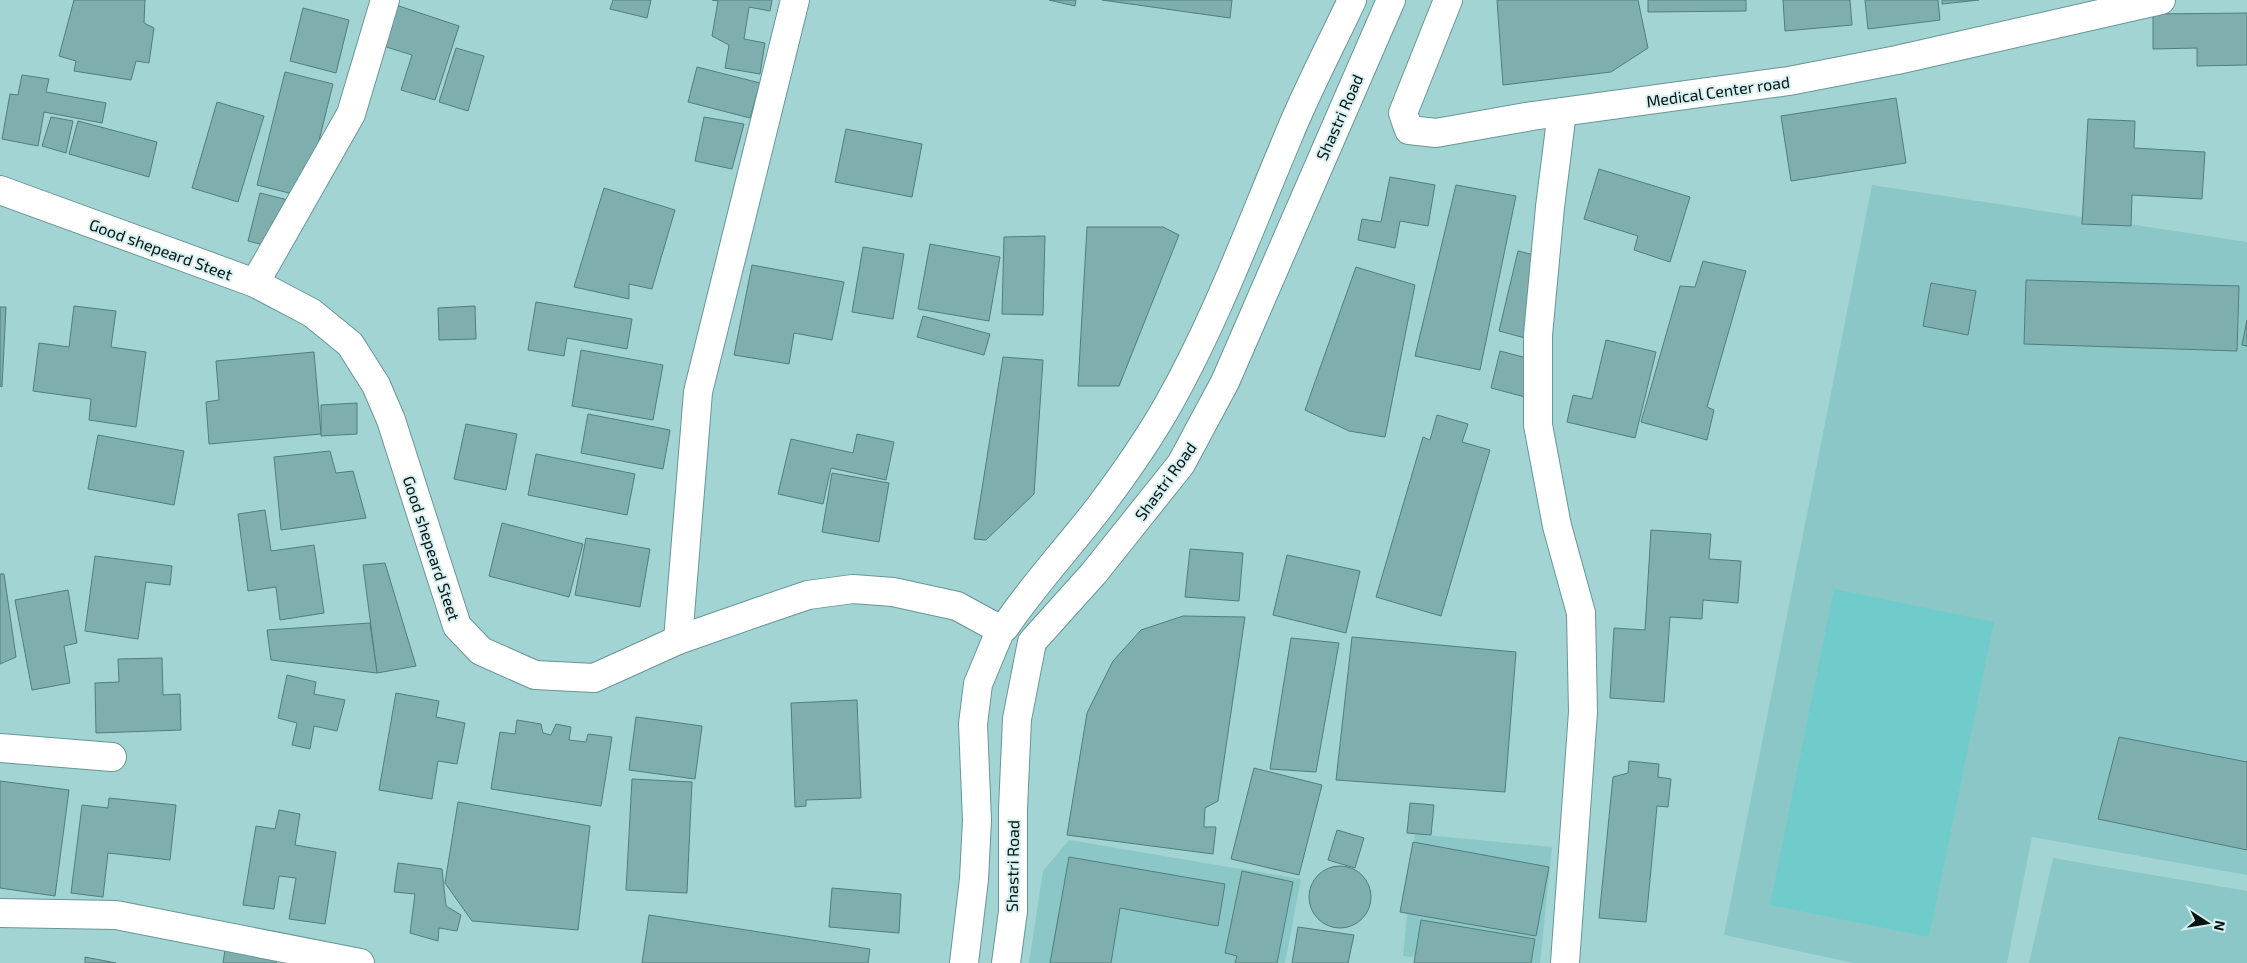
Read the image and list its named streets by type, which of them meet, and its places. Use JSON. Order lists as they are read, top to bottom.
{
  "streets": {
    "main road": ["Medical Center road", "Shastri Road", "Good shepeard Steet"]
  },
  "north": "right"
}
